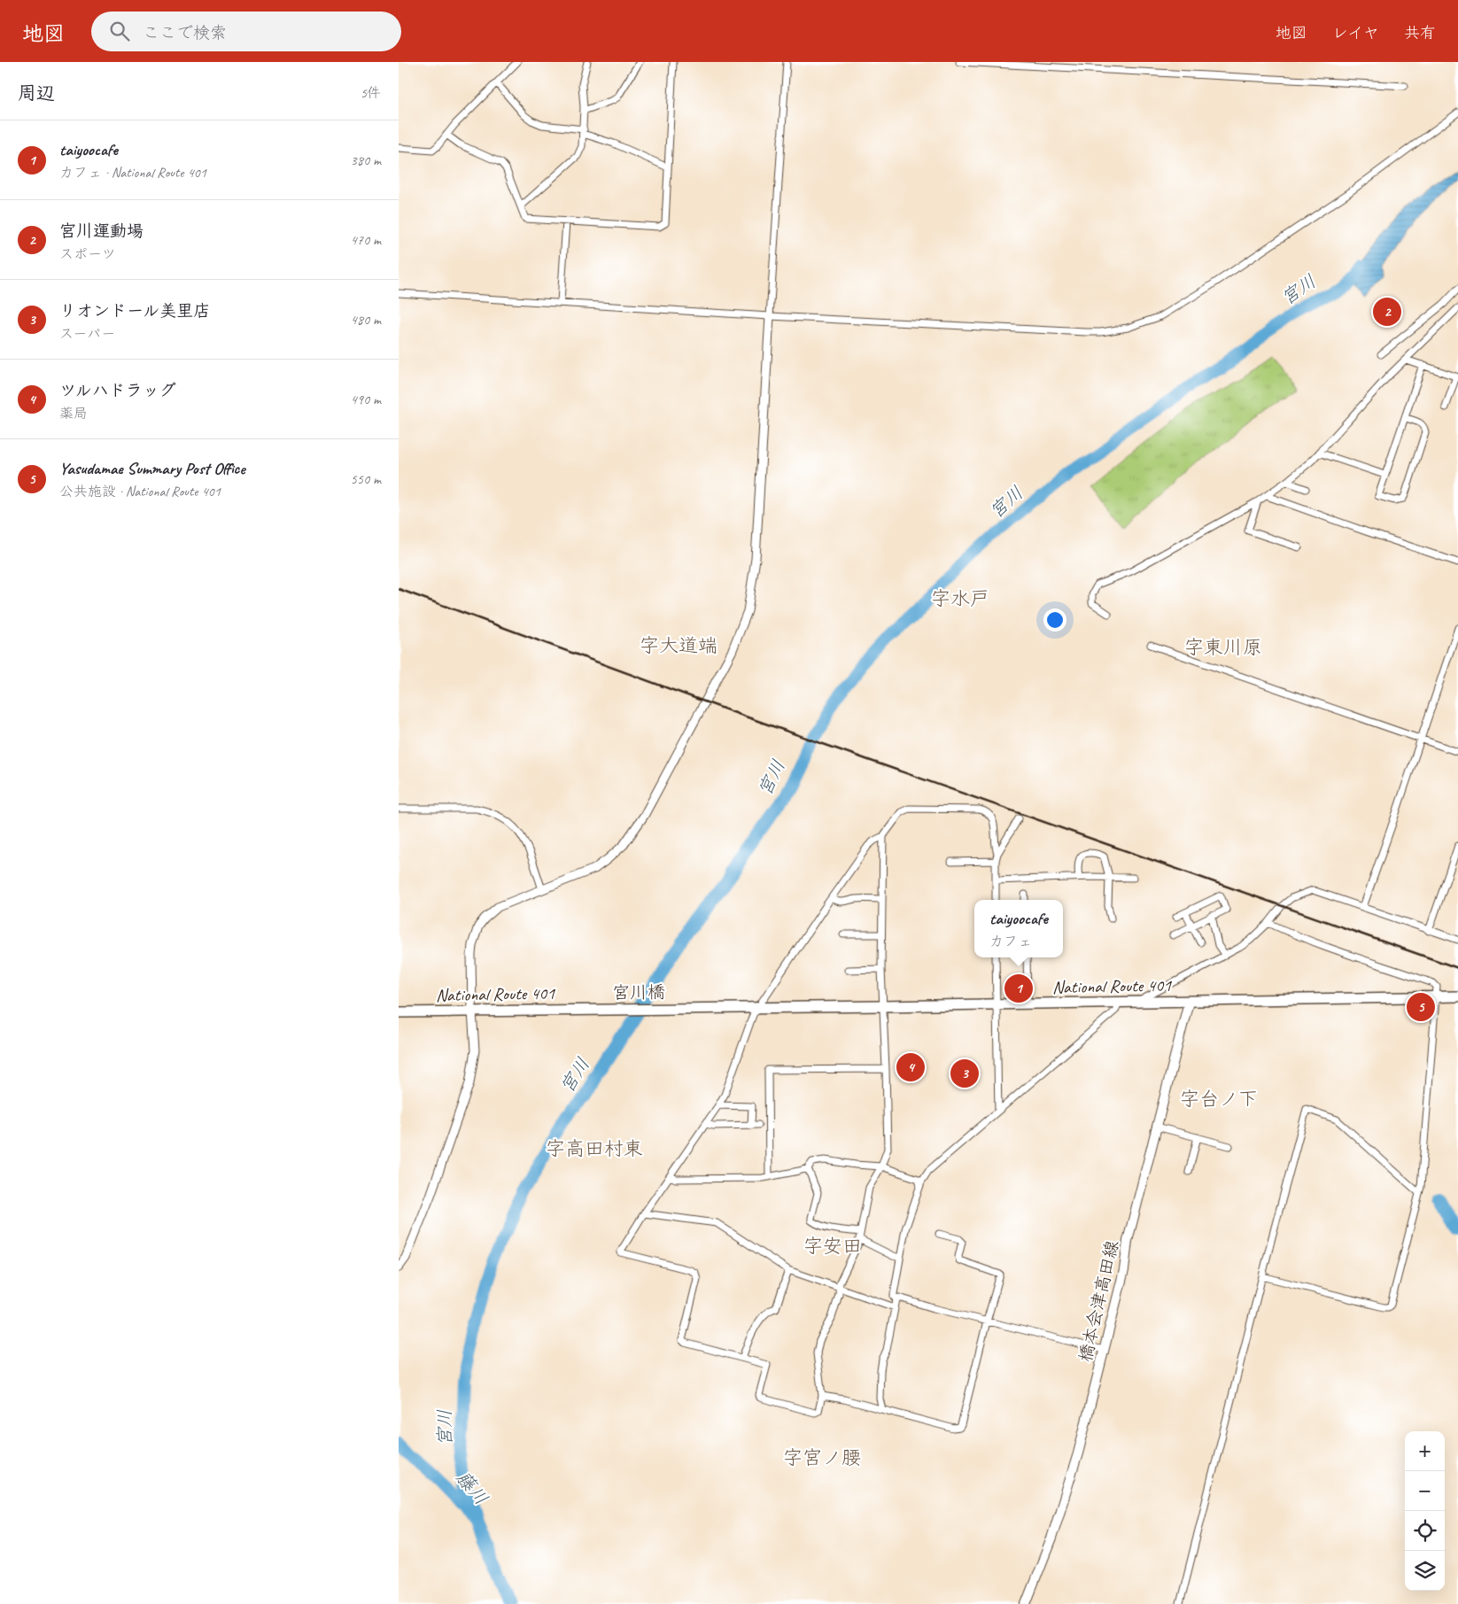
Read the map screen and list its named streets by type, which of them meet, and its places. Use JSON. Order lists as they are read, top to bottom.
{
  "streets": {
    "highway": ["National Route 401", "宮川橋"],
    "main road": ["橋本会津高田線"]
  },
  "crossings": [
    ["National Route 401", "宮川橋"],
    ["National Route 401", "橋本会津高田線"]
  ],
  "districts": [
    "字水戸",
    "字大道端",
    "字東川原",
    "字台ノ下",
    "字高田村東",
    "字安田",
    "字宮ノ腰"
  ],
  "water": ["宮川", "藤川"],
  "page": {
    "header": "地図",
    "search": "ここで検索",
    "nav": ["地図", "レイヤ", "共有"],
    "heading": ["周辺", "5件"],
    "list": [
      {
        "mark": "1",
        "name": "taiyoocafe",
        "note": "カフェ · National Route 401",
        "value": "380 m"
      },
      {
        "mark": "2",
        "name": "宮川運動場",
        "note": "スポーツ",
        "value": "470 m"
      },
      {
        "mark": "3",
        "name": "リオンドール美里店",
        "note": "スーパー",
        "value": "480 m"
      },
      {
        "mark": "4",
        "name": "ツルハドラッグ",
        "note": "薬局",
        "value": "490 m"
      },
      {
        "mark": "5",
        "name": "Yasudamae Summary Post Office",
        "note": "公共施設 · National Route 401",
        "value": "550 m"
      }
    ],
    "pins": [
      "2",
      "1",
      "5",
      "4",
      "3"
    ],
    "popup": ["taiyoocafe", "カフェ"],
    "map_buttons": ["+", "−"]
  }
}
